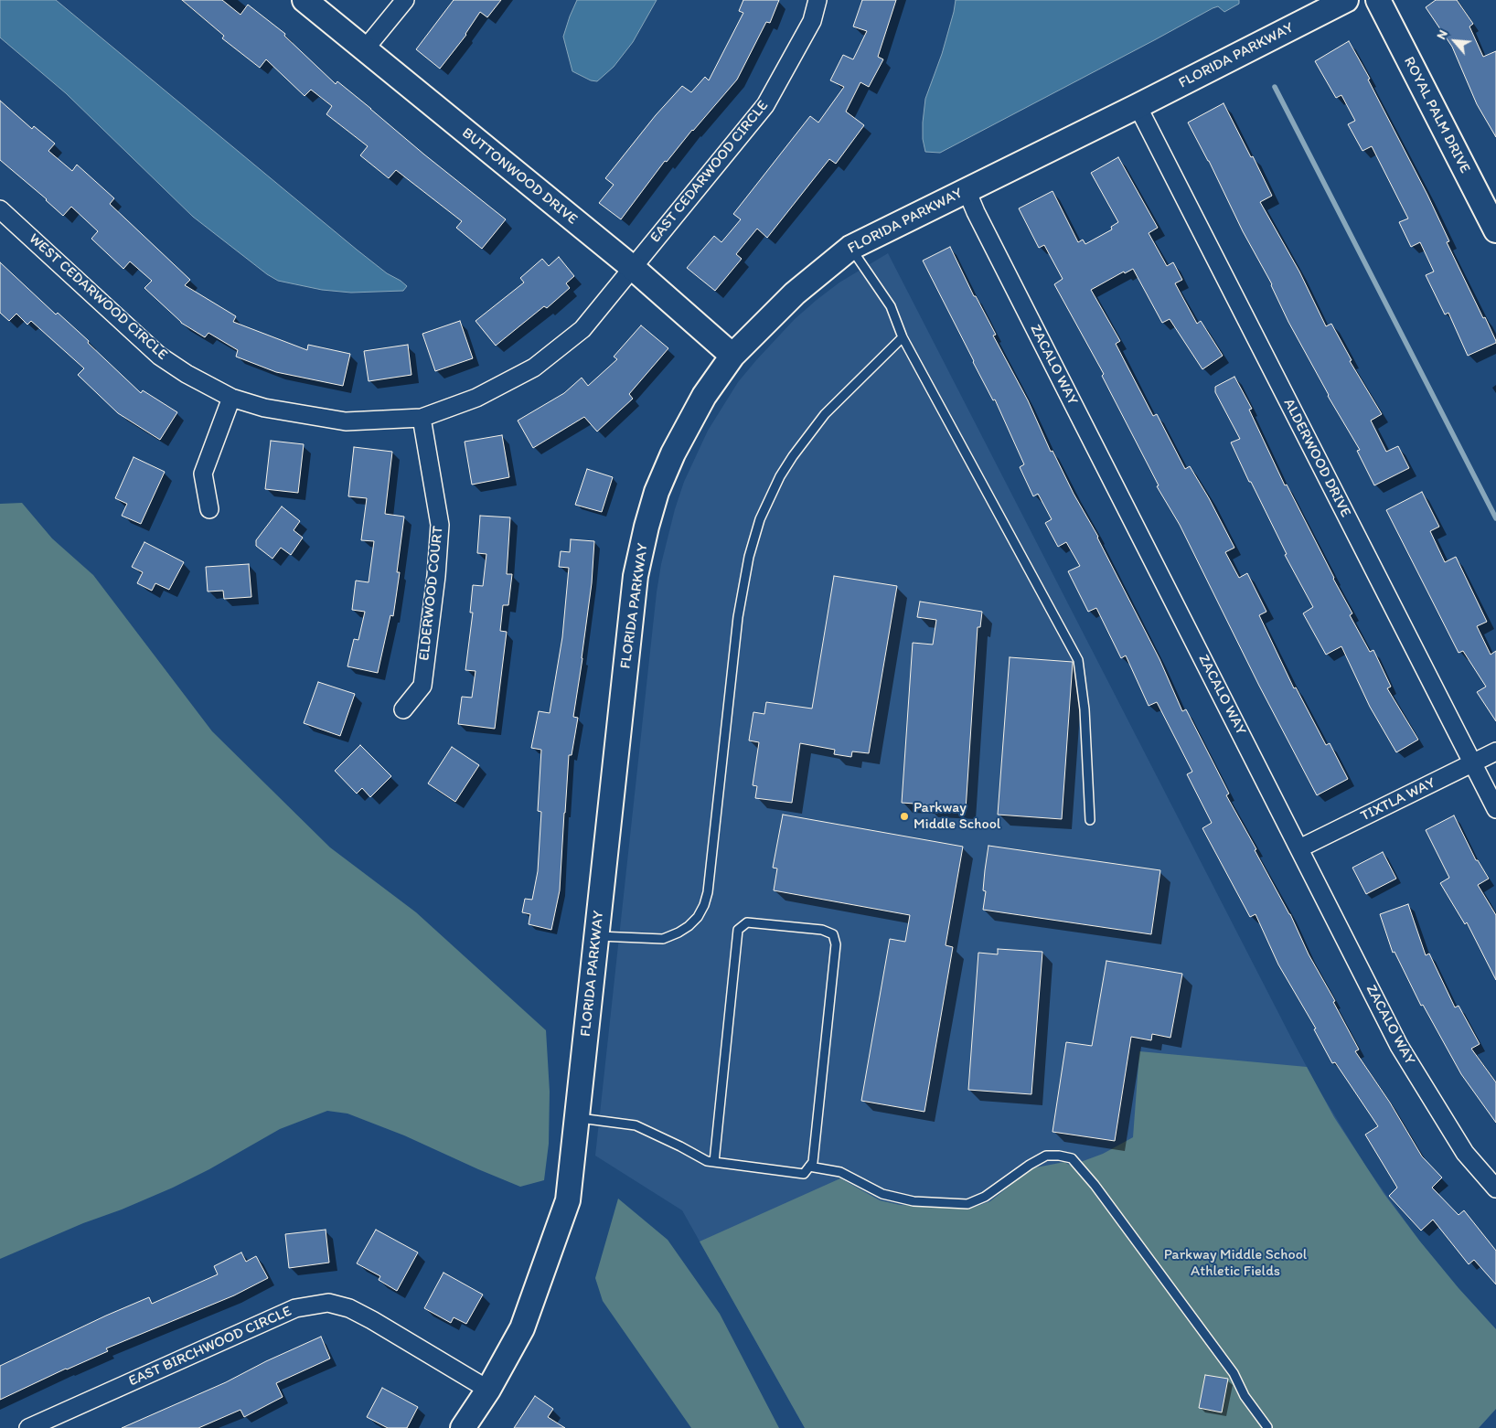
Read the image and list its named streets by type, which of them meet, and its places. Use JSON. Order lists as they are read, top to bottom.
{
  "streets": {
    "street": [
      "FLORIDA PARKWAY",
      "ROYAL PALM DRIVE",
      "EAST CEDARWOOD CIRCLE",
      "BUTTONWOOD DRIVE",
      "WEST CEDARWOOD CIRCLE",
      "ZACALO WAY",
      "ALDERWOOD DRIVE",
      "ELDERWOOD COURT",
      "TIXTLA WAY",
      "EAST BIRCHWOOD CIRCLE"
    ]
  },
  "crossings": [
    ["FLORIDA PARKWAY", "BUTTONWOOD DRIVE"],
    ["FLORIDA PARKWAY", "ZACALO WAY"],
    ["FLORIDA PARKWAY", "ALDERWOOD DRIVE"],
    ["FLORIDA PARKWAY", "EAST BIRCHWOOD CIRCLE"],
    ["EAST CEDARWOOD CIRCLE", "BUTTONWOOD DRIVE"],
    ["EAST CEDARWOOD CIRCLE", "WEST CEDARWOOD CIRCLE"],
    ["BUTTONWOOD DRIVE", "WEST CEDARWOOD CIRCLE"],
    ["WEST CEDARWOOD CIRCLE", "ELDERWOOD COURT"],
    ["ZACALO WAY", "TIXTLA WAY"],
    ["ALDERWOOD DRIVE", "TIXTLA WAY"]
  ],
  "parks": ["Parkway Middle School Athletic Fields"],
  "places": ["Parkway Middle School"],
  "north": "top left"
}
